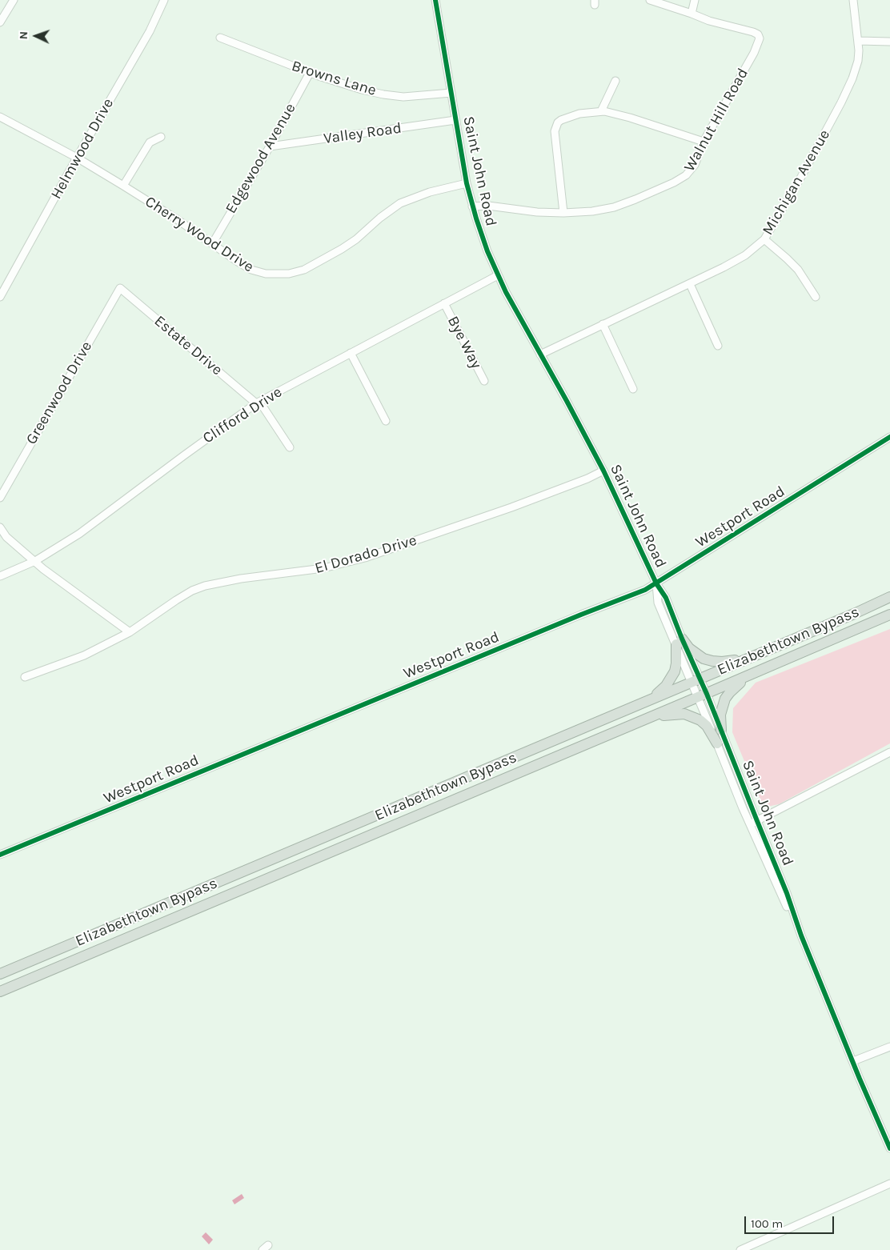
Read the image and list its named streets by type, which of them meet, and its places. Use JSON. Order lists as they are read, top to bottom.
{
  "streets": {
    "highway": ["Elizabethtown Bypass"],
    "street": [
      "Browns Lane",
      "Walnut Hill Road",
      "Valley Road",
      "Helmwood Drive",
      "Edgewood Avenue",
      "Saint John Road",
      "Michigan Avenue",
      "Cherry Wood Drive",
      "Bye Way",
      "Estate Drive",
      "Greenwood Drive",
      "Clifford Drive",
      "Westport Road",
      "El Dorado Drive"
    ]
  },
  "crossings": [
    ["Browns Lane", "Edgewood Avenue"],
    ["Browns Lane", "Saint John Road"],
    ["Walnut Hill Road", "Saint John Road"],
    ["Valley Road", "Edgewood Avenue"],
    ["Valley Road", "Saint John Road"],
    ["Helmwood Drive", "Cherry Wood Drive"],
    ["Edgewood Avenue", "Cherry Wood Drive"],
    ["Saint John Road", "Michigan Avenue"],
    ["Saint John Road", "Cherry Wood Drive"],
    ["Saint John Road", "Clifford Drive"],
    ["Saint John Road", "Westport Road"],
    ["Saint John Road", "El Dorado Drive"],
    ["Saint John Road", "Elizabethtown Bypass"],
    ["Bye Way", "Clifford Drive"],
    ["Estate Drive", "Greenwood Drive"],
    ["Estate Drive", "Clifford Drive"]
  ],
  "scale_bar": "100 m",
  "north": "left"
}
